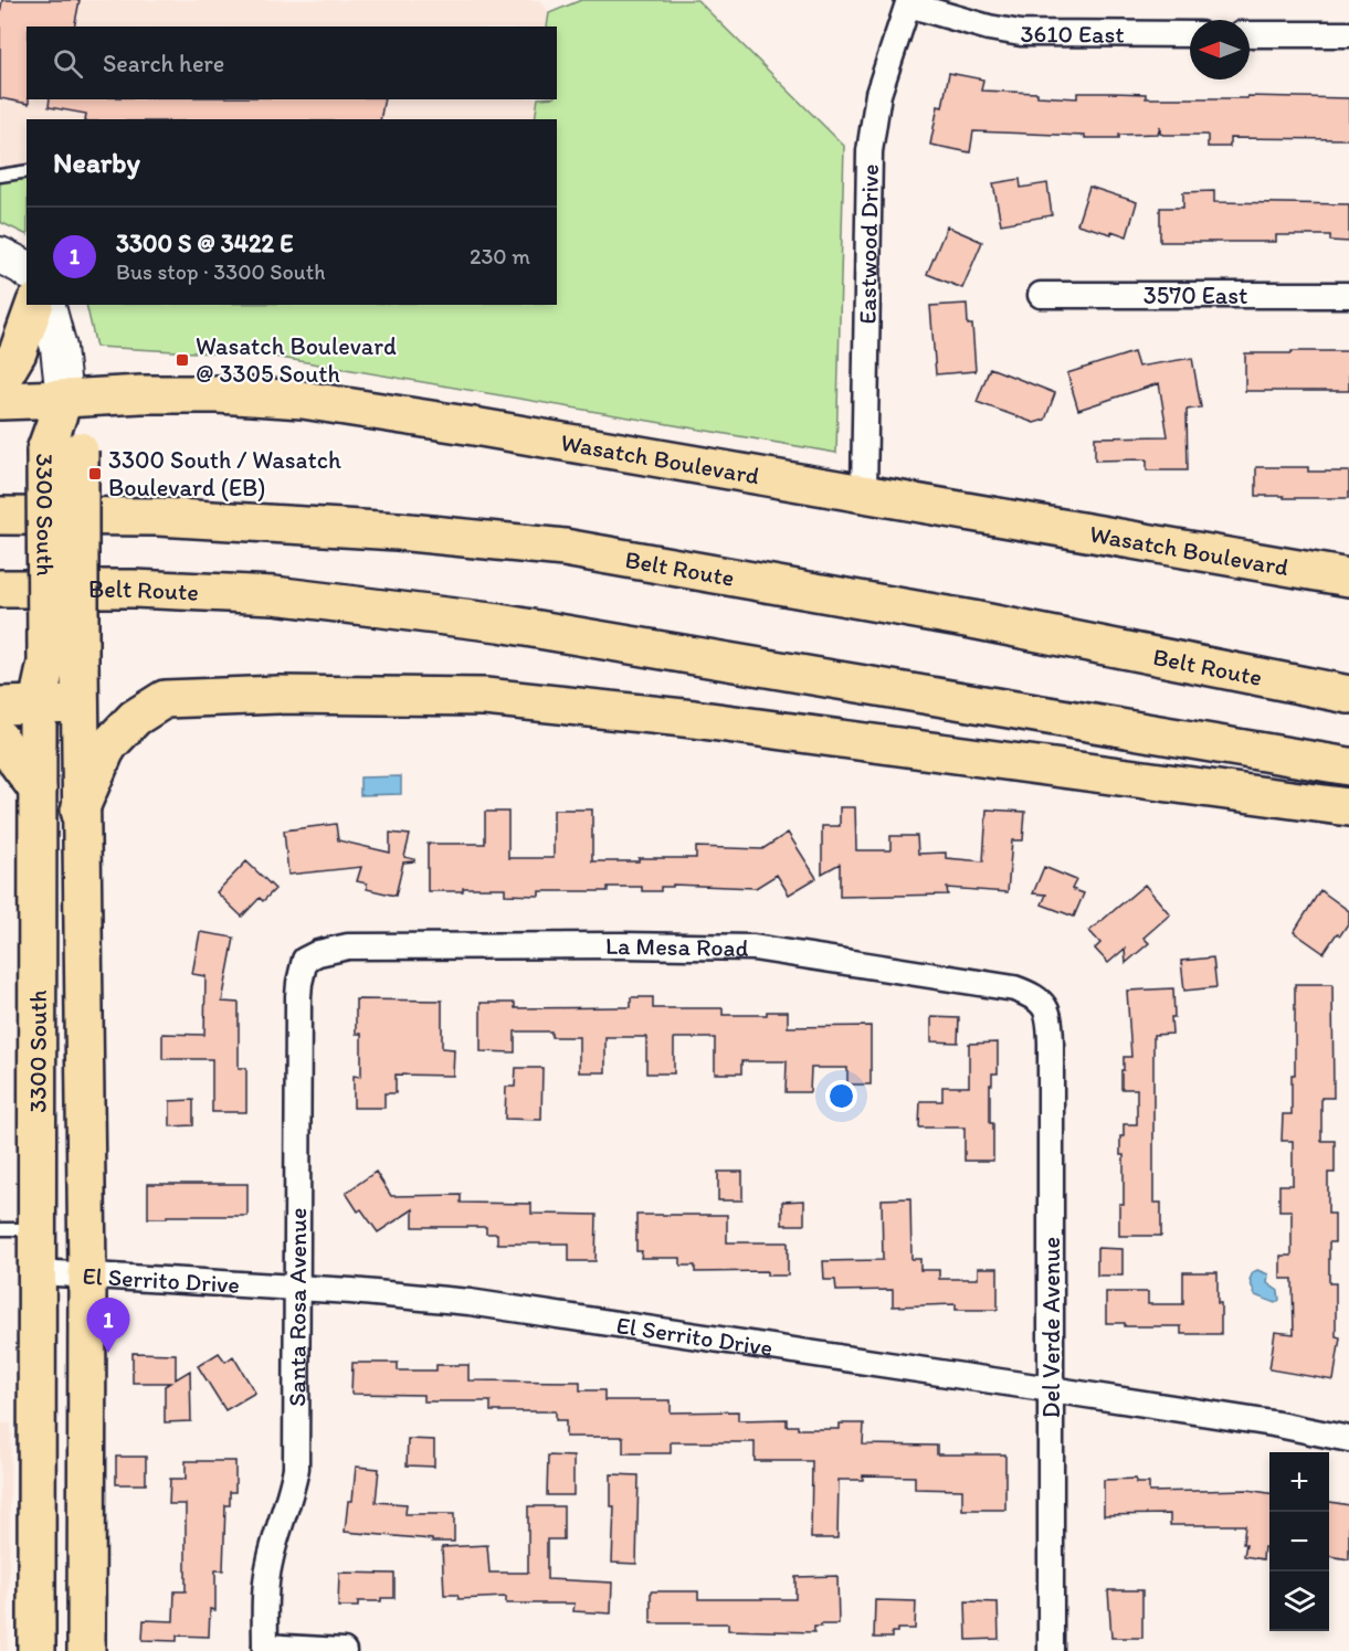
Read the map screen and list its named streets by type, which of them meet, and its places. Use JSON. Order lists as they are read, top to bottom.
{
  "streets": {
    "main road": ["Wasatch Boulevard", "3300 South", "Belt Route"],
    "street": [
      "3610 East",
      "Eastwood Drive",
      "3570 East",
      "La Mesa Road",
      "El Serrito Drive",
      "Santa Rosa Avenue",
      "Del Verde Avenue"
    ]
  },
  "crossings": [
    ["3610 East", "Eastwood Drive"],
    ["Eastwood Drive", "Wasatch Boulevard"],
    ["Wasatch Boulevard", "3300 South"],
    ["3300 South", "El Serrito Drive"],
    ["La Mesa Road", "Santa Rosa Avenue"],
    ["La Mesa Road", "Del Verde Avenue"],
    ["El Serrito Drive", "Santa Rosa Avenue"],
    ["El Serrito Drive", "Del Verde Avenue"]
  ],
  "places": {
    "transit": ["Wasatch Boulevard @ 3305 South", "3300 South / Wasatch Boulevard (EB)"]
  },
  "north": "left",
  "page": {
    "search": "Search here",
    "heading": "Nearby",
    "list": [
      {
        "mark": "1",
        "name": "3300 S @ 3422 E",
        "note": "Bus stop · 3300 South",
        "value": "230 m"
      }
    ],
    "pins": "1",
    "map_buttons": ["+", "−"]
  }
}
